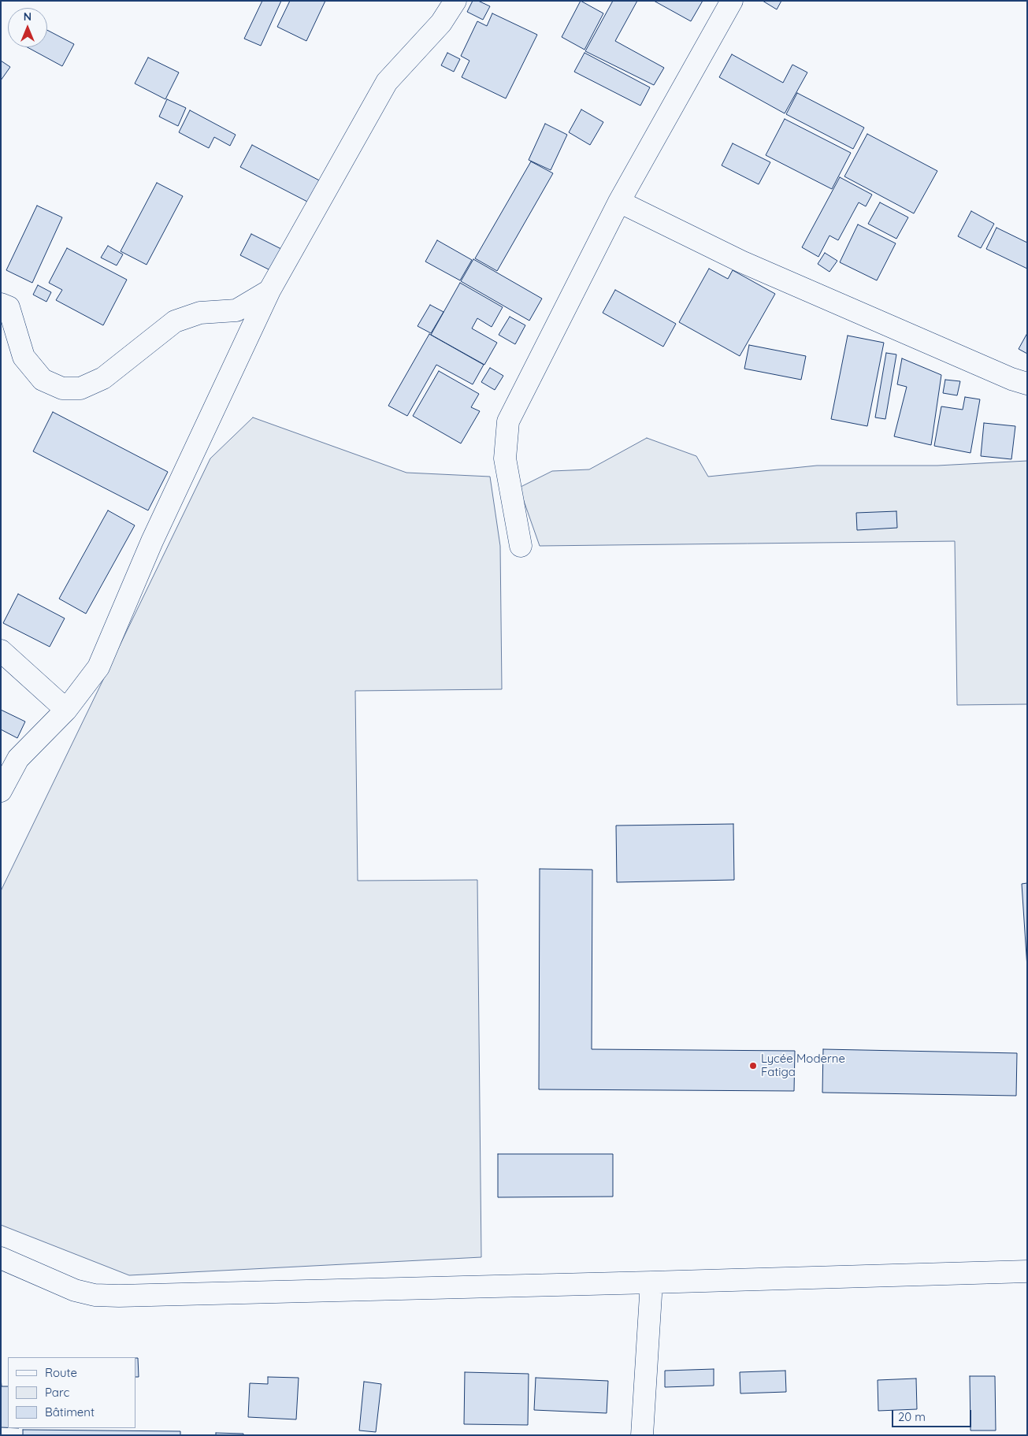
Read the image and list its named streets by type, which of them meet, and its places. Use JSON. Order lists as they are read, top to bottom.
{
  "places": ["Lycée Moderne Fatiga"],
  "legend": ["Route", "Parc", "Bâtiment"],
  "scale_bar": "20 m",
  "north": "top"
}
